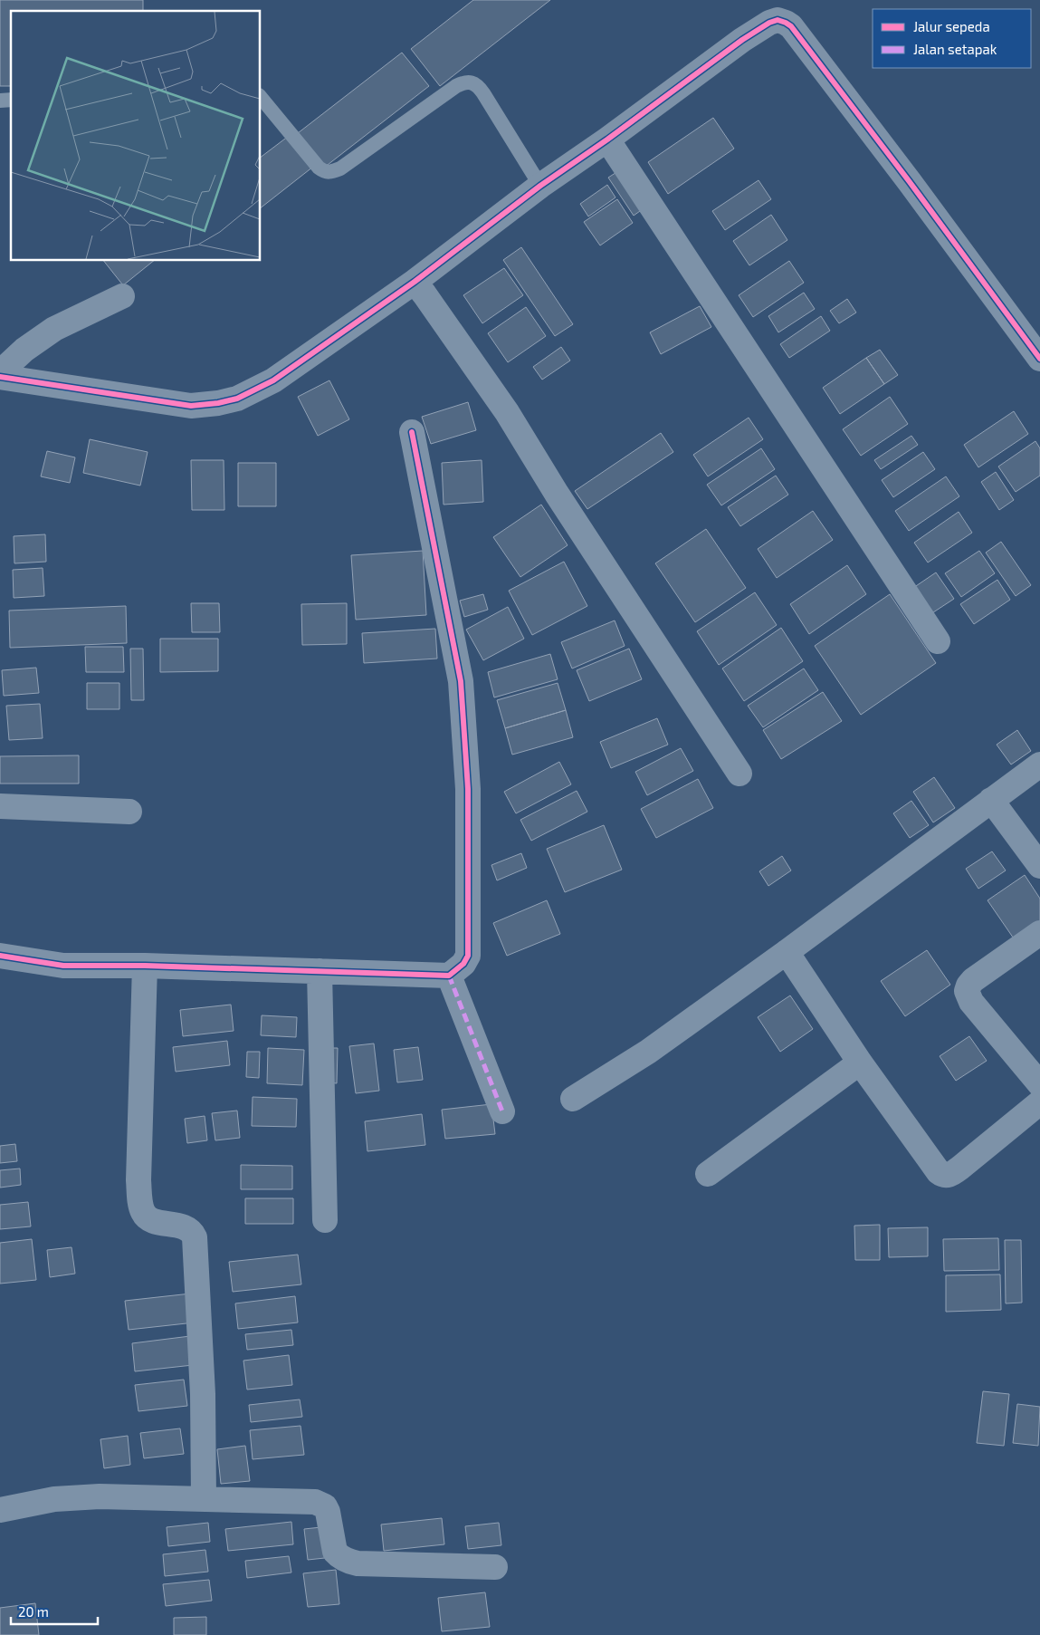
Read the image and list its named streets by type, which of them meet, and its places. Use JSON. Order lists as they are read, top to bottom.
{
  "legend": ["Jalur sepeda", "Jalan setapak"],
  "scale_bar": "20 m"
}
